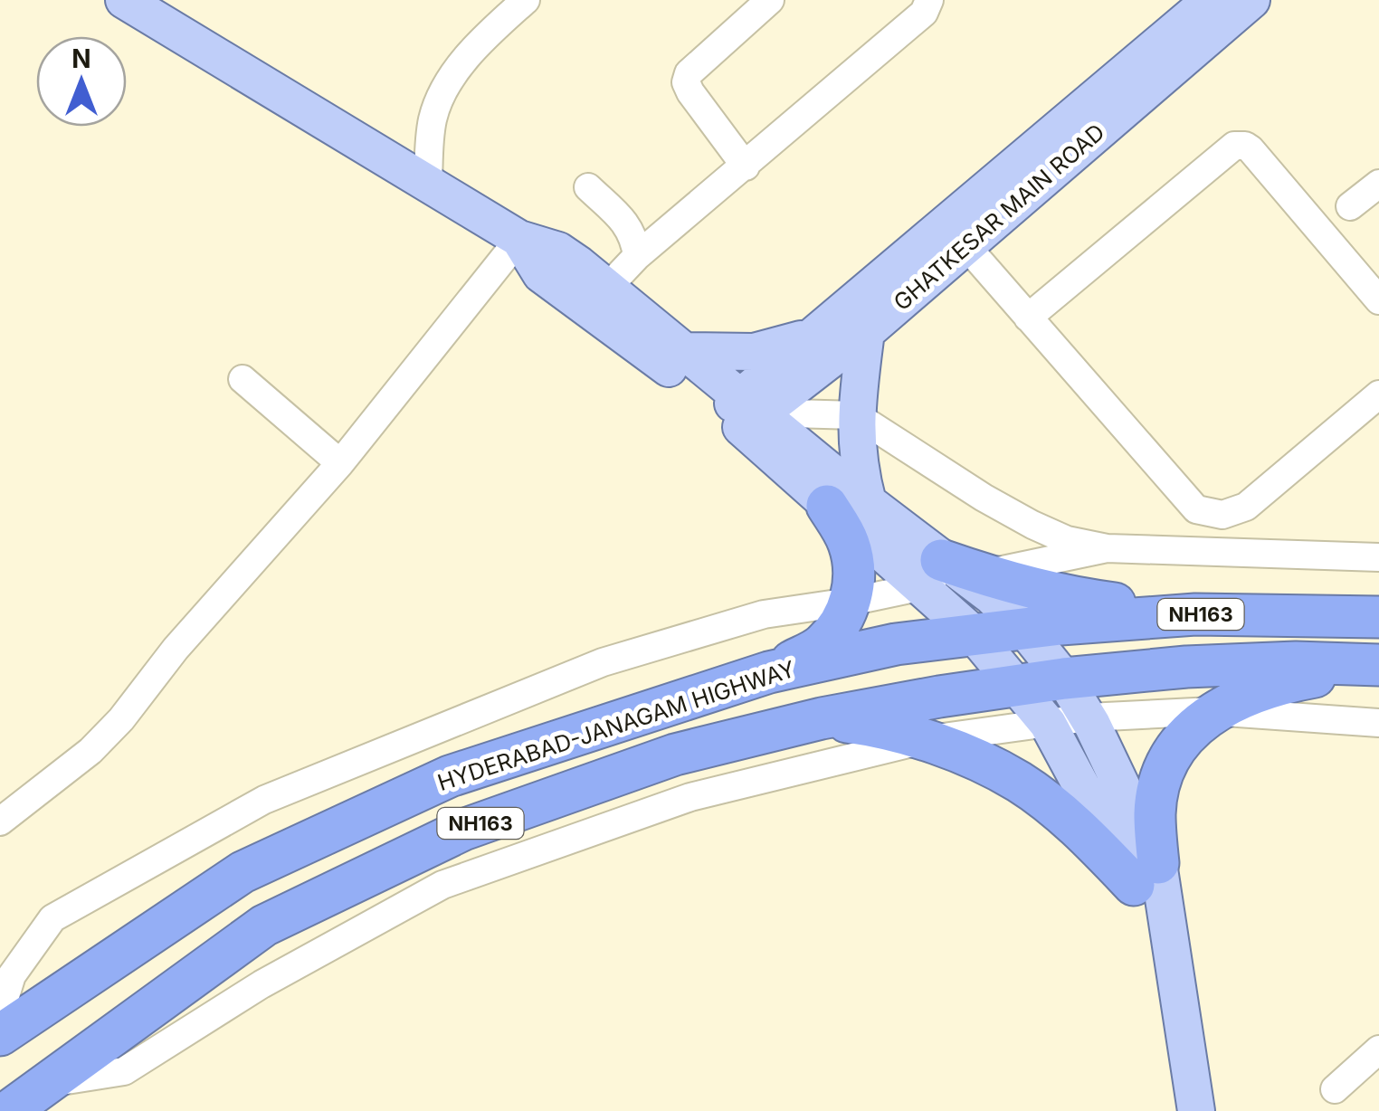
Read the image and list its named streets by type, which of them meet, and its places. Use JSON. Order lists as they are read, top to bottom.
{
  "streets": {
    "highway": ["NH163", "HYDERABAD-JANAGAM HIGHWAY"],
    "main road": ["GHATKESAR MAIN ROAD"]
  },
  "crossings": [
    ["NH163", "HYDERABAD-JANAGAM HIGHWAY"]
  ],
  "north": "top"
}
